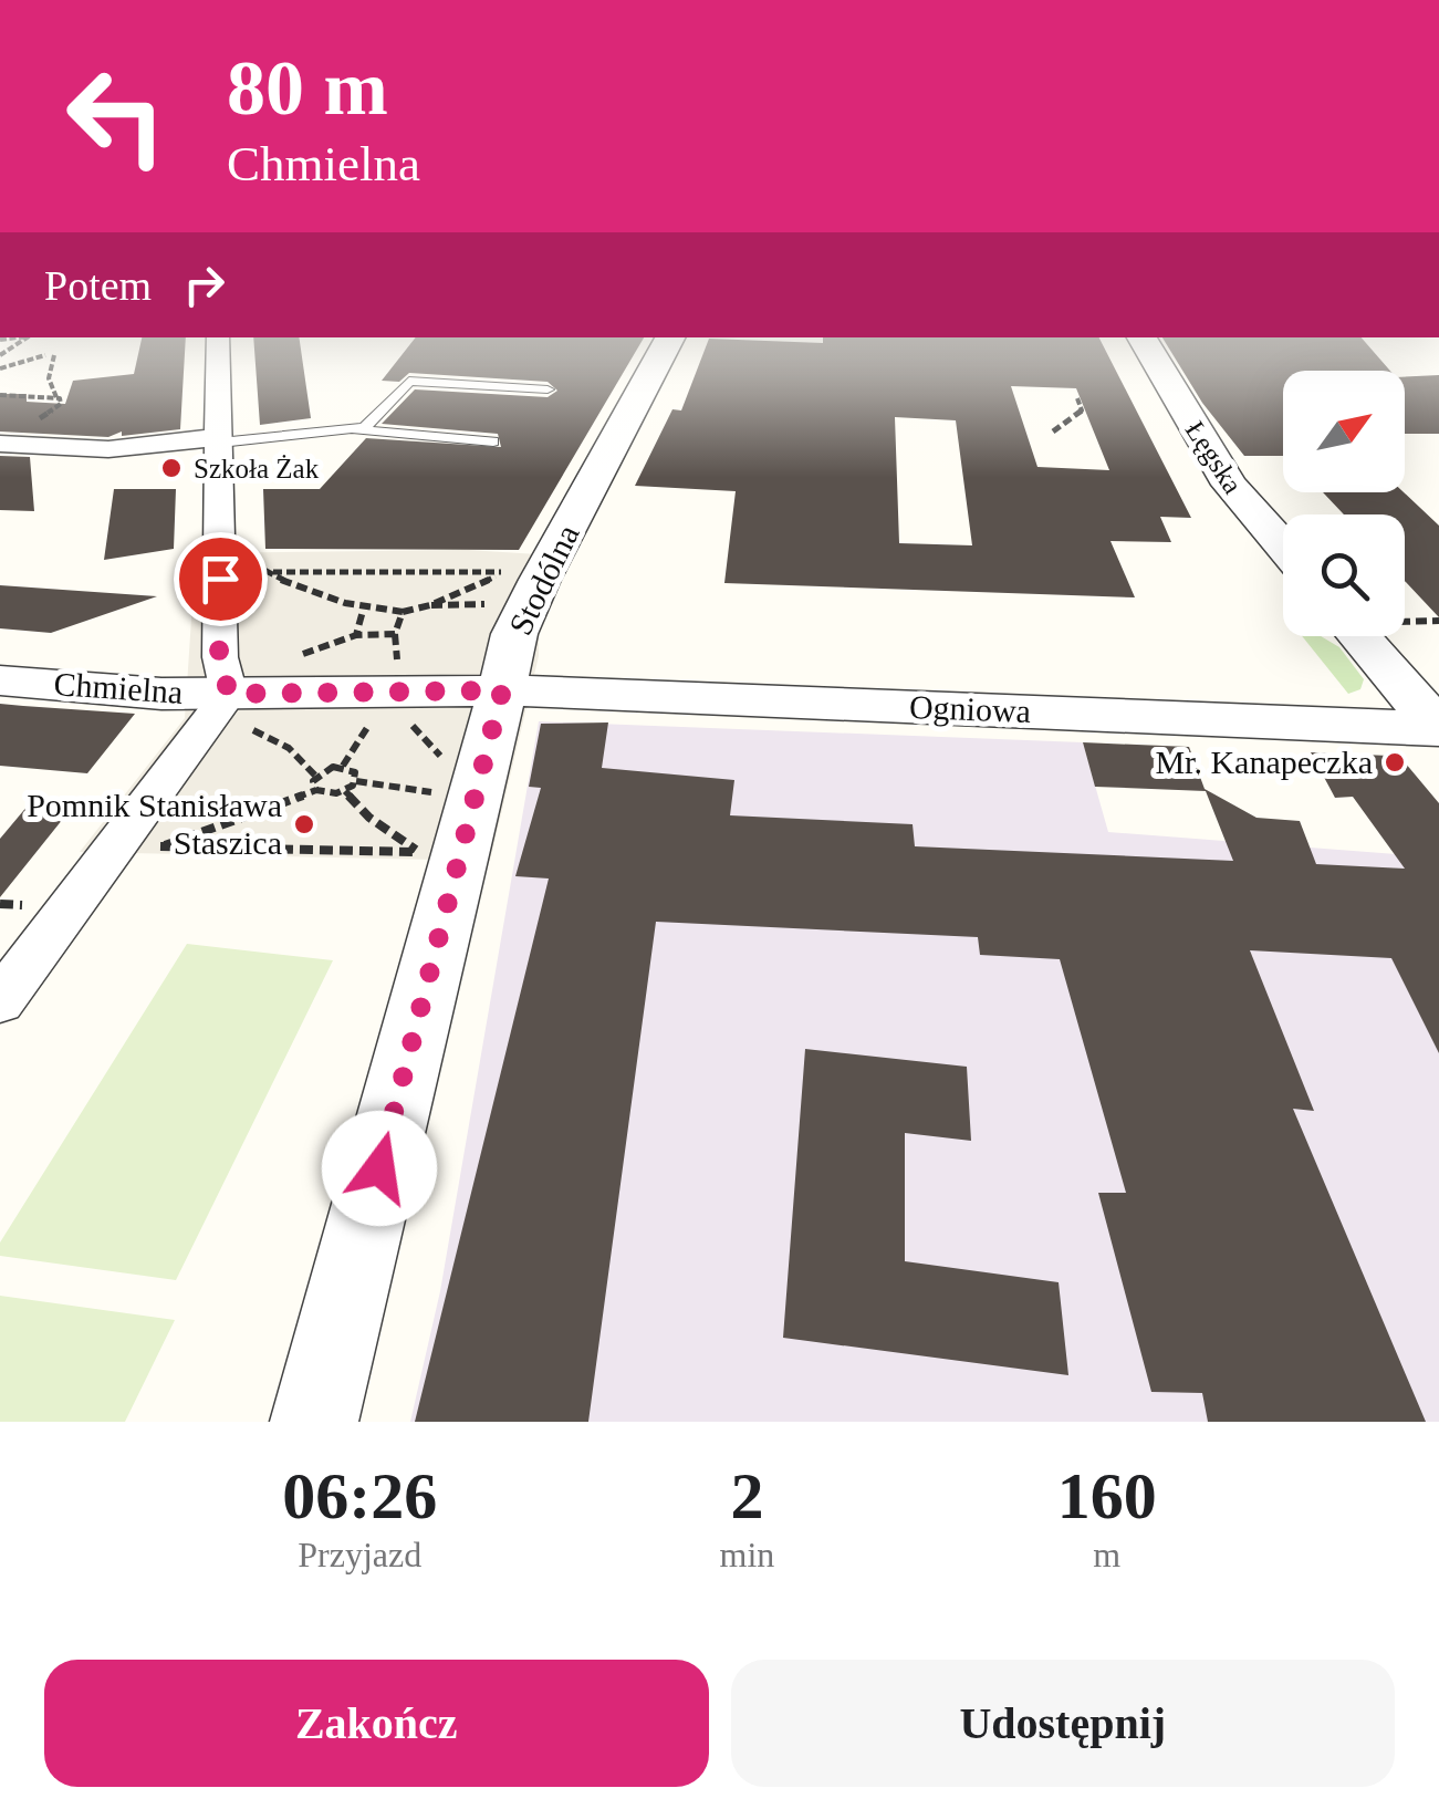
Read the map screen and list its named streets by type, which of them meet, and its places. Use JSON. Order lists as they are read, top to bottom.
{
  "streets": {
    "street": [
      "Łęgska",
      "Stodólna",
      "Chmielna",
      "Ogniowa"
    ]
  },
  "crossings": [
    ["Stodólna", "Chmielna"],
    ["Stodólna", "Ogniowa"],
    ["Chmielna", "Ogniowa"]
  ],
  "places": ["Szkoła Żak", "Mr. Kanapeczka", "Pomnik Stanisława Staszica"],
  "north": "top right",
  "page": {
    "turn": ["80 m", "Chmielna"],
    "then": "Potem",
    "eta": [
      "06:26",
      "Przyjazd",
      "2",
      "min",
      "160",
      "m"
    ],
    "buttons": ["Zakończ", "Udostępnij"]
  }
}
